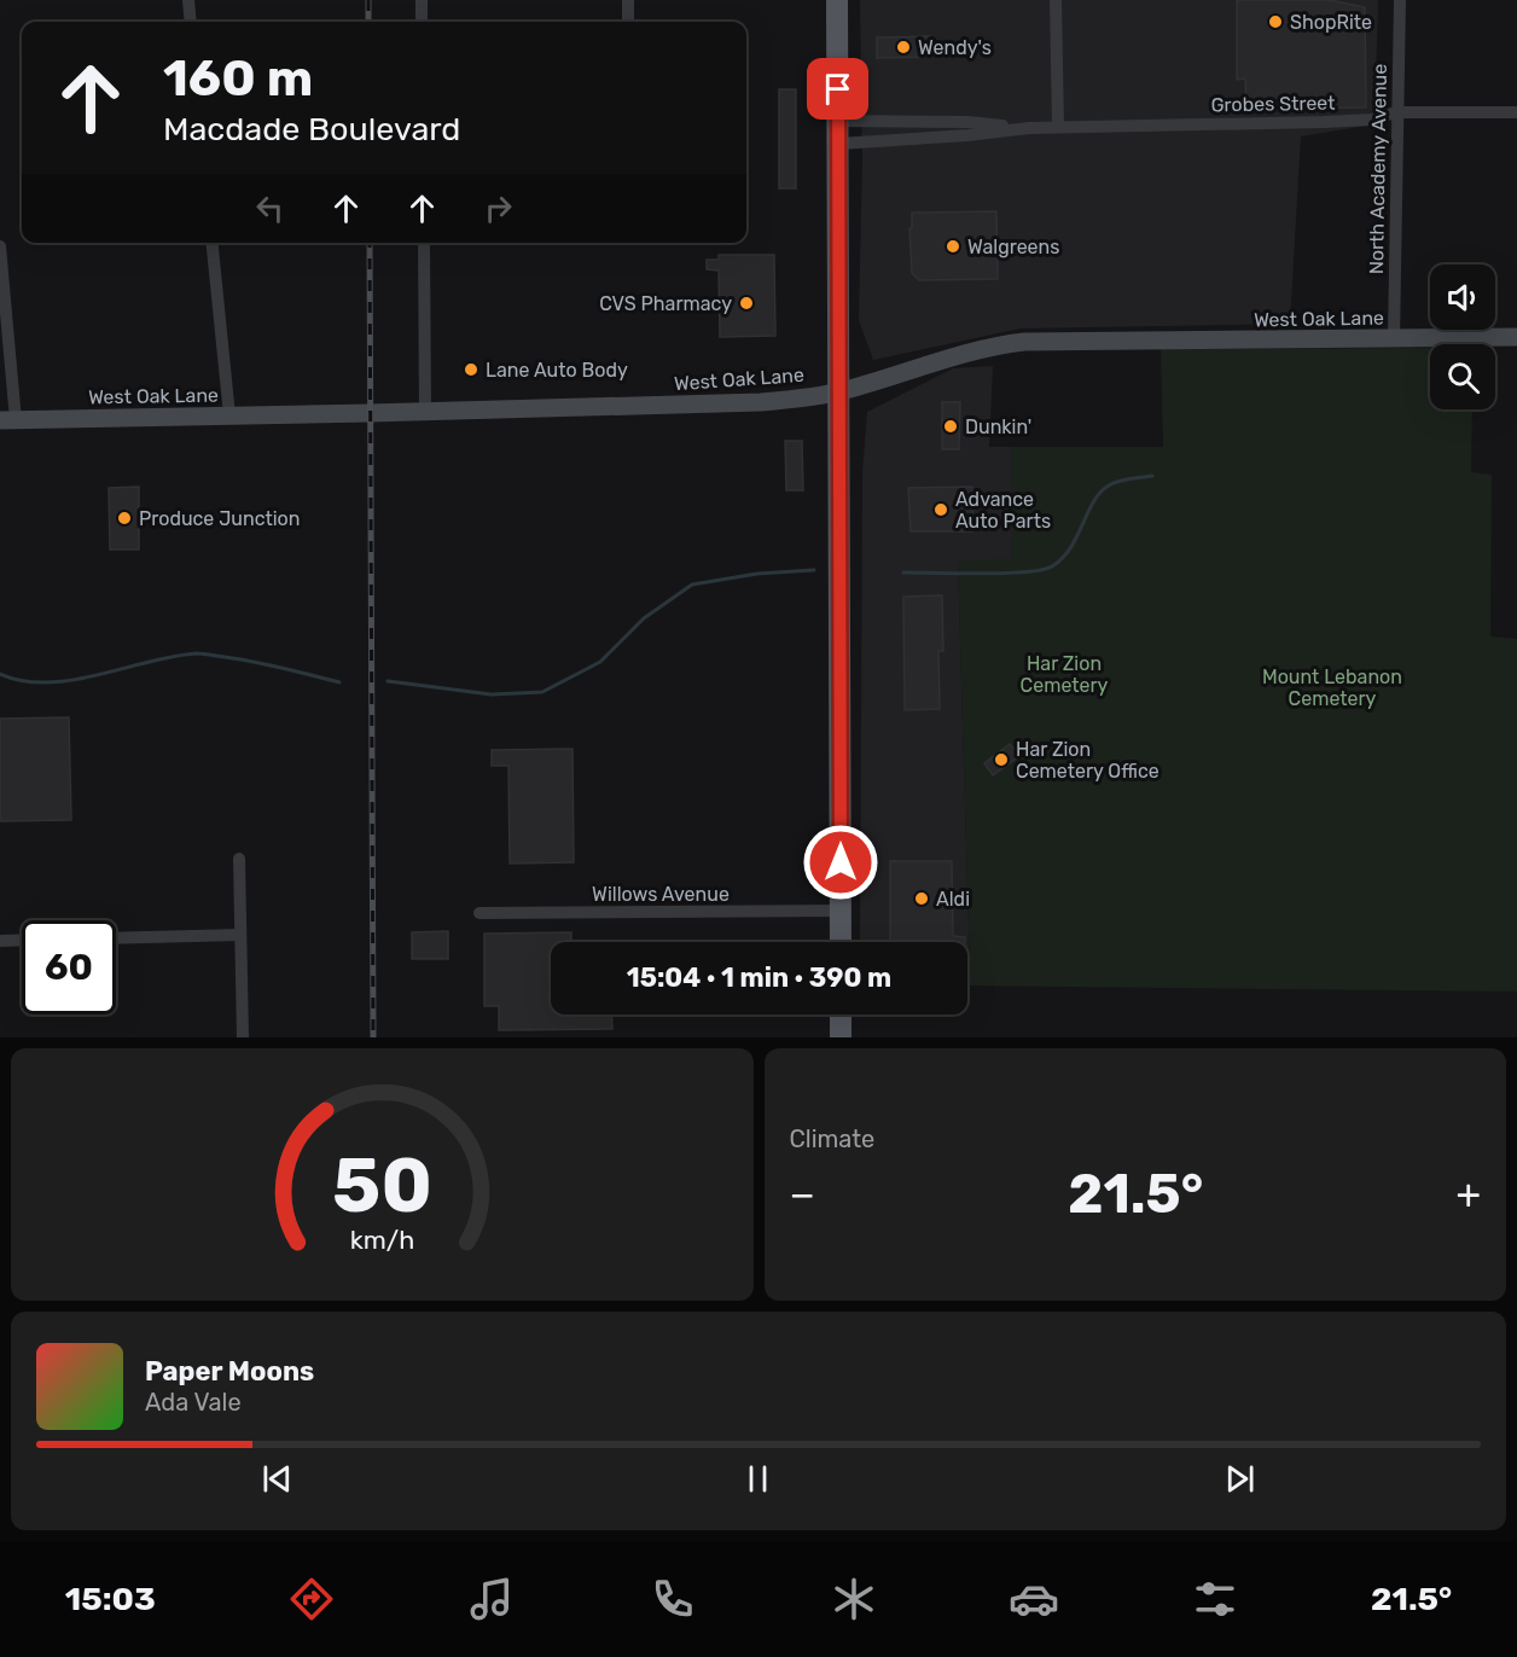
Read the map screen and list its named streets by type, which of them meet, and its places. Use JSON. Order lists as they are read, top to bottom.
{
  "streets": {
    "main road": ["West Oak Lane"],
    "street": ["Grobes Street", "North Academy Avenue", "Willows Avenue"]
  },
  "crossings": [
    ["Grobes Street", "North Academy Avenue"],
    ["North Academy Avenue", "West Oak Lane"]
  ],
  "parks": ["Har Zion Cemetery", "Mount Lebanon Cemetery"],
  "places": [
    "ShopRite",
    "Wendy's",
    "Walgreens",
    "CVS Pharmacy",
    "Lane Auto Body",
    "Dunkin'",
    "Advance Auto Parts",
    "Produce Junction",
    "Har Zion Cemetery Office",
    "Aldi"
  ],
  "page": {
    "turn": ["160 m", "Macdade Boulevard"],
    "limit": "60",
    "trip": "15:04 · 1 min · 390 m",
    "tile": "Climate",
    "heat": ["−", "21.5°", "+"],
    "song": ["Paper Moons", "Ada Vale"],
    "tabs": ["15:03", "21.5°"],
    "gauge": ["50", "km/h"]
  }
}
